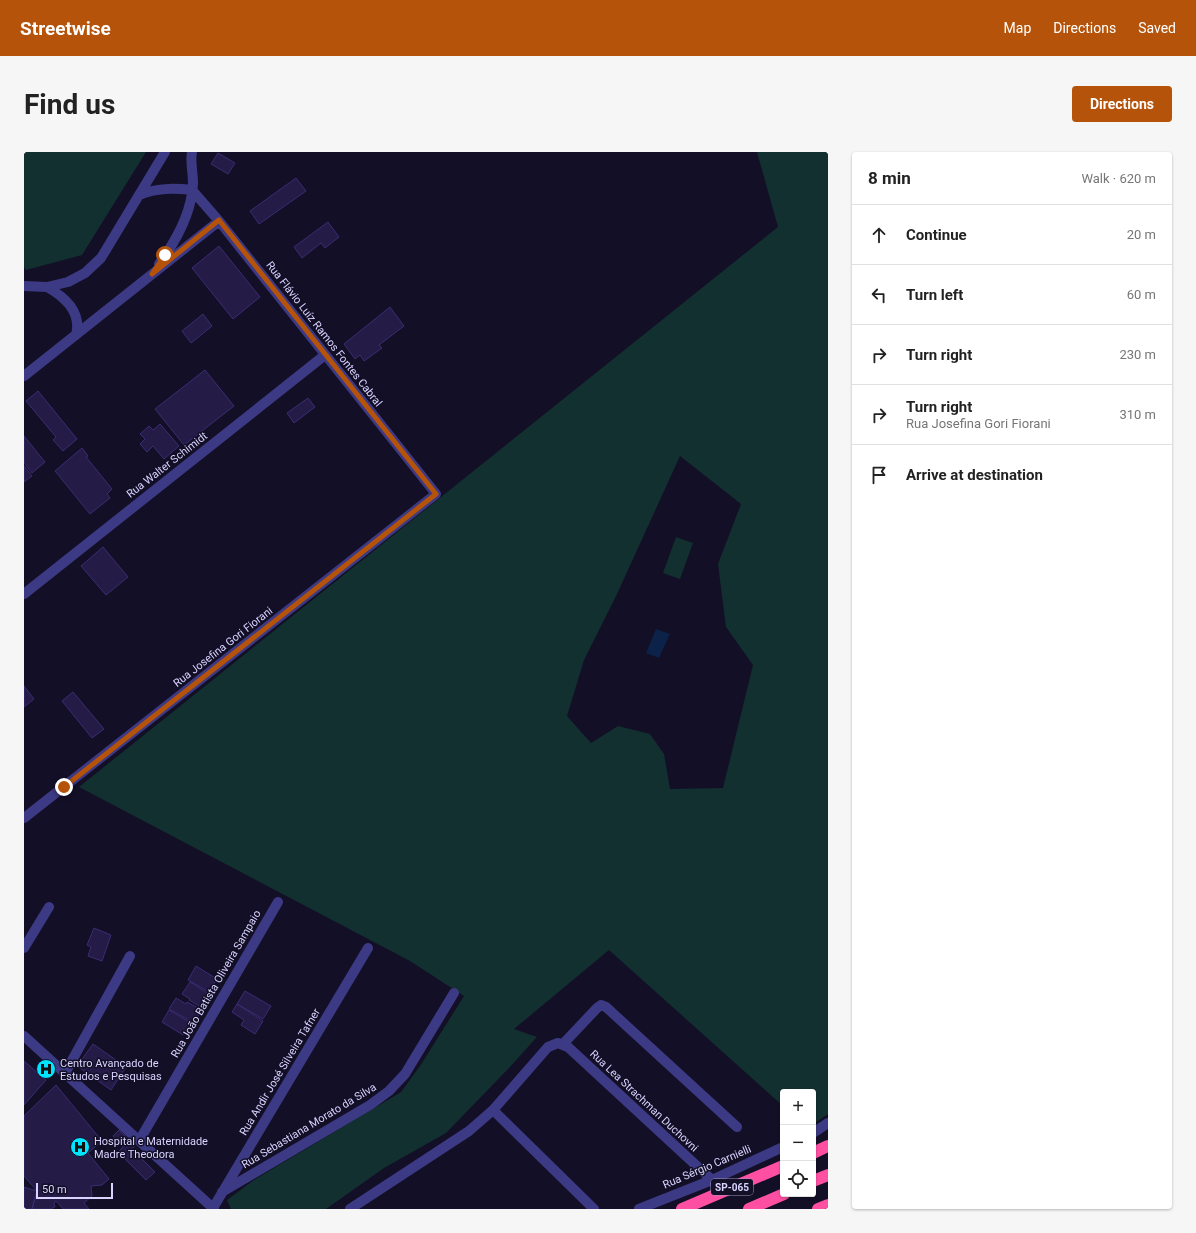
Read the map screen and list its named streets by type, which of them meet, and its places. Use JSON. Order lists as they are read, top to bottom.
{
  "streets": {
    "highway": ["SP-065"],
    "street": [
      "Rua Flávio Luíz Ramos Fontes Cabral",
      "Rua Walter Schimidt",
      "Rua Josefina Gori Fiorani",
      "Rua João Batista Oliveira Sampaio",
      "Rua Andir José Silveira Tafner",
      "Rua Lea Strachman Duchovni",
      "Rua Sebastiana Morato da Silva",
      "Rua Sérgio Carnielli"
    ]
  },
  "crossings": [
    ["Rua Flávio Luíz Ramos Fontes Cabral", "Rua Walter Schimidt"],
    ["Rua Flávio Luíz Ramos Fontes Cabral", "Rua Josefina Gori Fiorani"],
    ["Rua Andir José Silveira Tafner", "Rua Sebastiana Morato da Silva"],
    ["Rua Lea Strachman Duchovni", "Rua Sérgio Carnielli"]
  ],
  "places": {
    "hospital": ["Centro Avançado de Estudos e Pesquisas", "Hospital e Maternidade Madre Theodora"]
  },
  "scale_bar": "50 m",
  "page": {
    "header": "Streetwise",
    "nav": ["Map", "Directions", "Saved"],
    "buttons": "Directions",
    "title": "Find us",
    "heading": ["8 min", "Walk · 620 m"],
    "list": [
      ["Continue", "20 m"],
      ["Turn left", "60 m"],
      ["Turn right", "230 m"],
      ["Turn right", "Rua Josefina Gori Fiorani", "310 m"],
      "Arrive at destination"
    ],
    "map_buttons": ["+", "−"],
    "scale": "50 m"
  }
}
